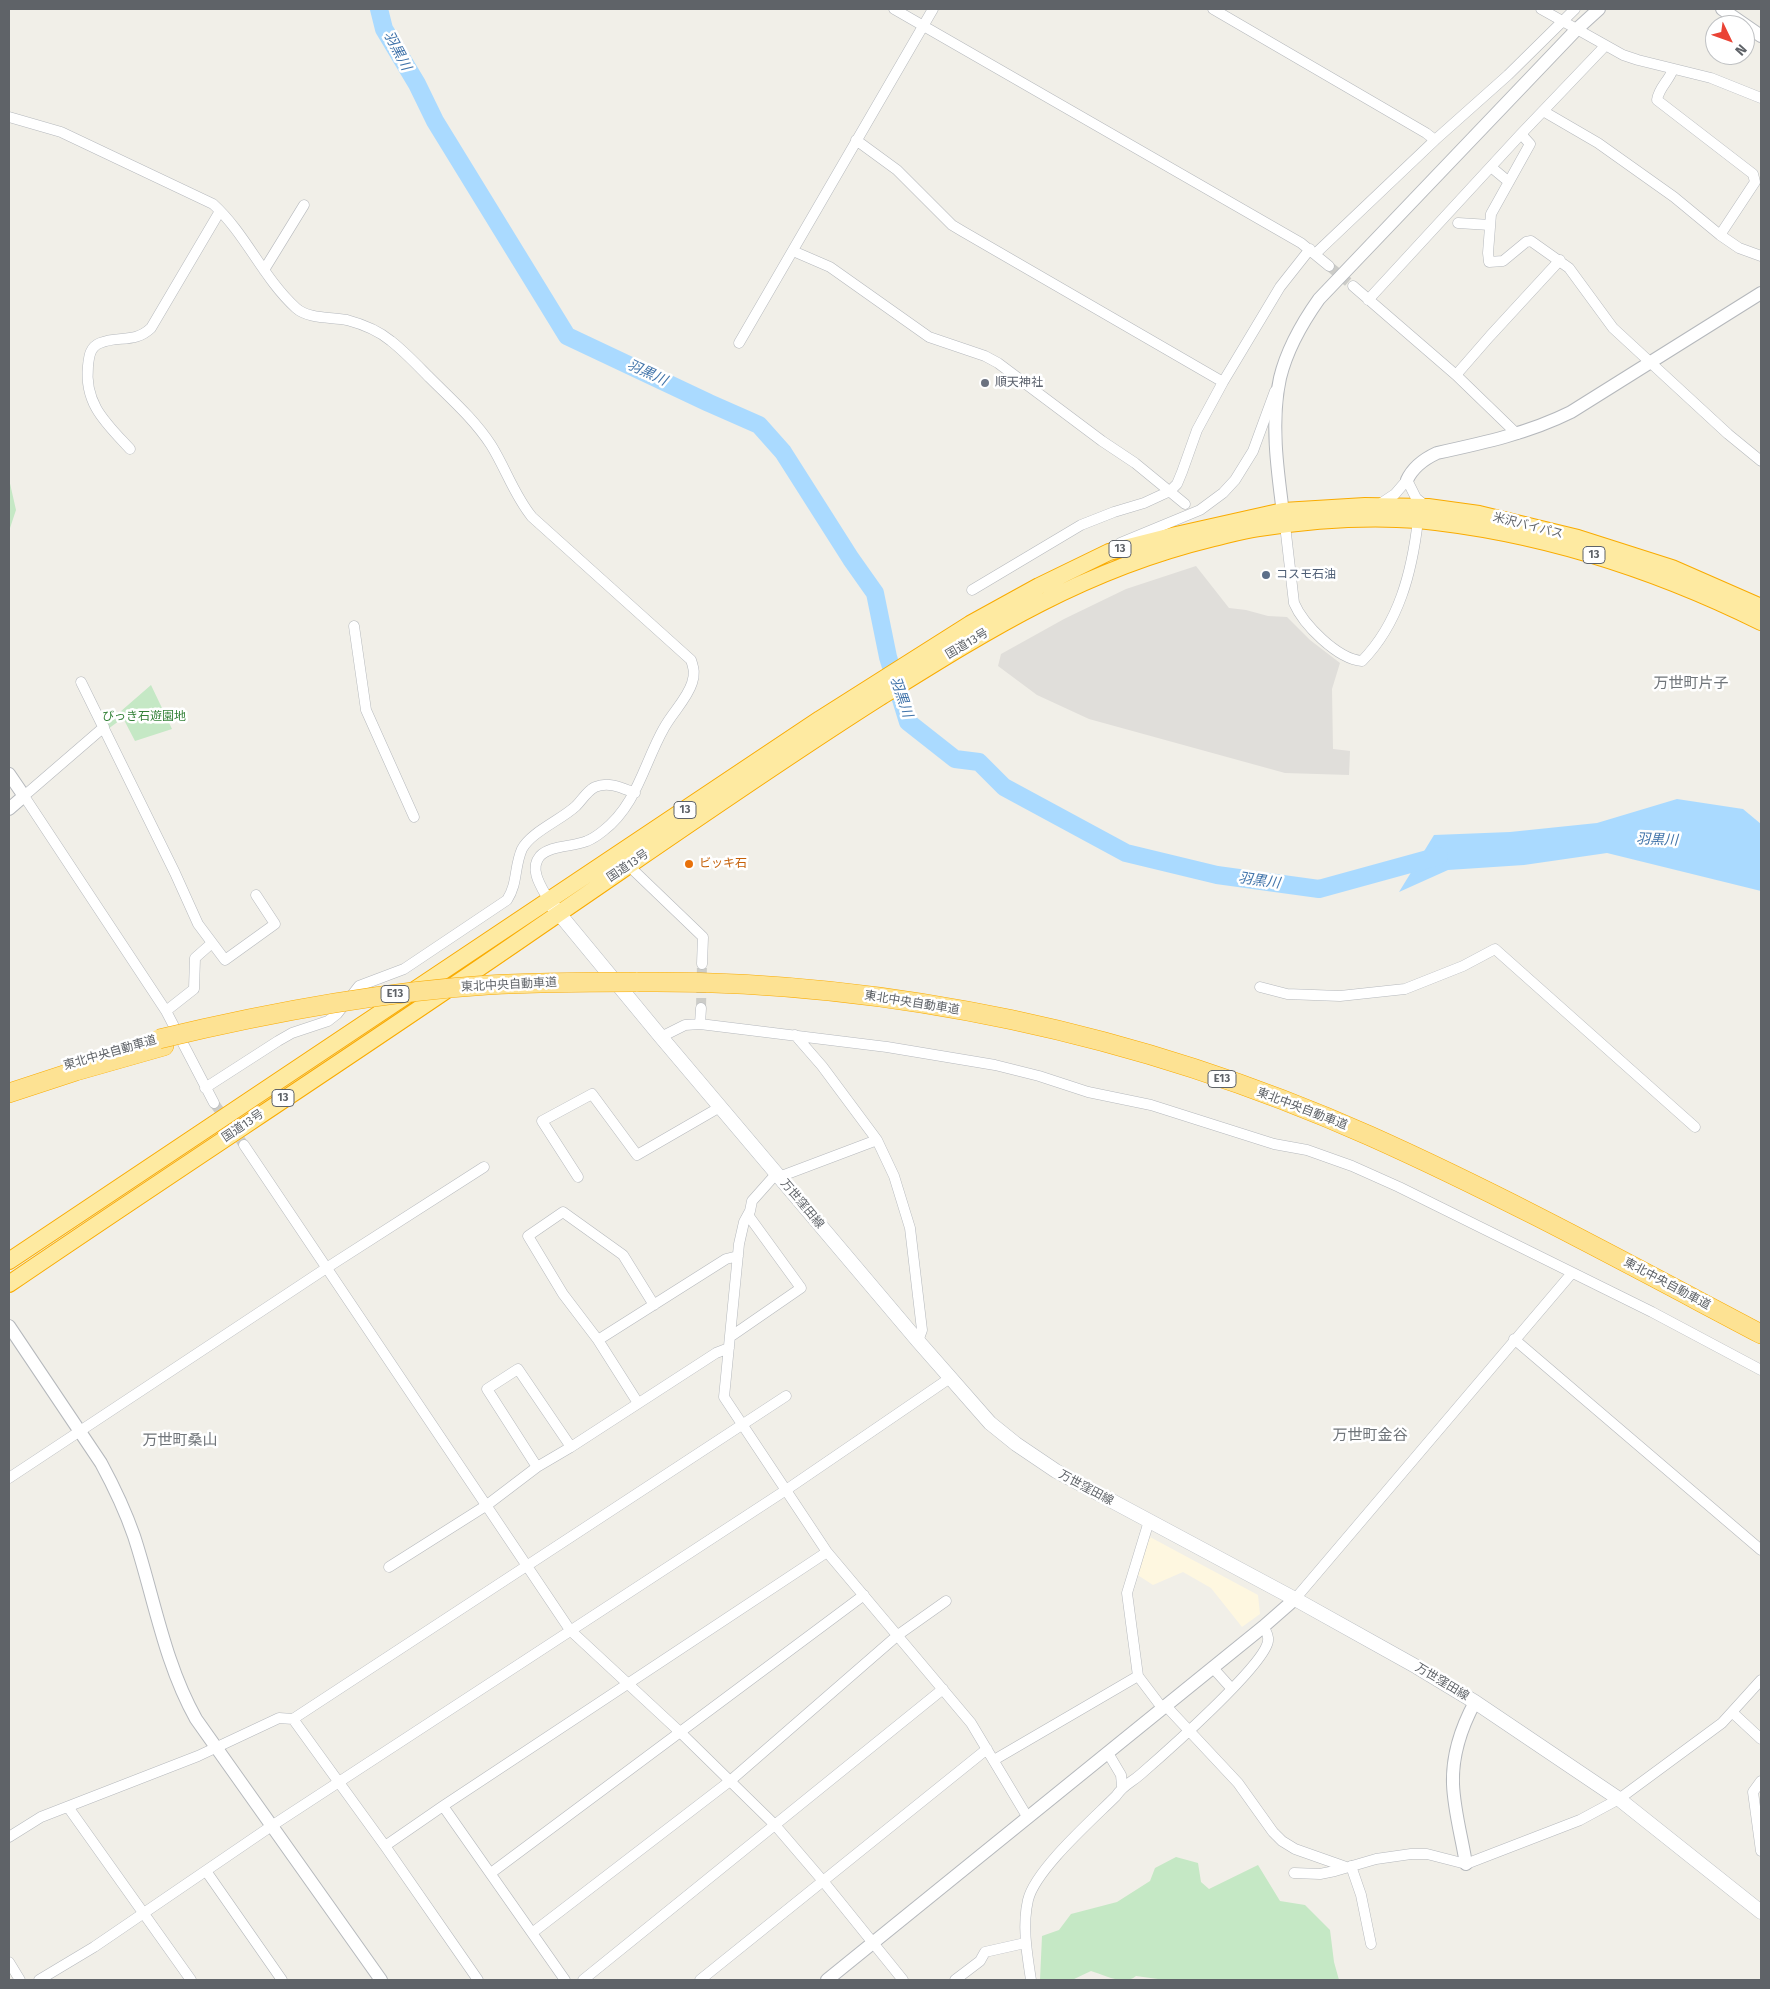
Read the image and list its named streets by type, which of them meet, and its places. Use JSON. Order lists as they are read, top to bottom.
{
  "streets": {
    "highway": [
      "米沢バイパス",
      "13",
      "国道13号",
      "東北中央自動車道",
      "E13"
    ],
    "main road": ["万世窪田線"]
  },
  "crossings": [
    ["米沢バイパス", "国道13号"],
    ["国道13号", "万世窪田線"]
  ],
  "districts": ["万世町片子", "万世町金谷", "万世町桑山"],
  "water": ["羽黒川"],
  "parks": ["びっき石遊園地"],
  "places": ["順天神社", "コスモ石油", "ビッキ石"],
  "north": "bottom right"
}
